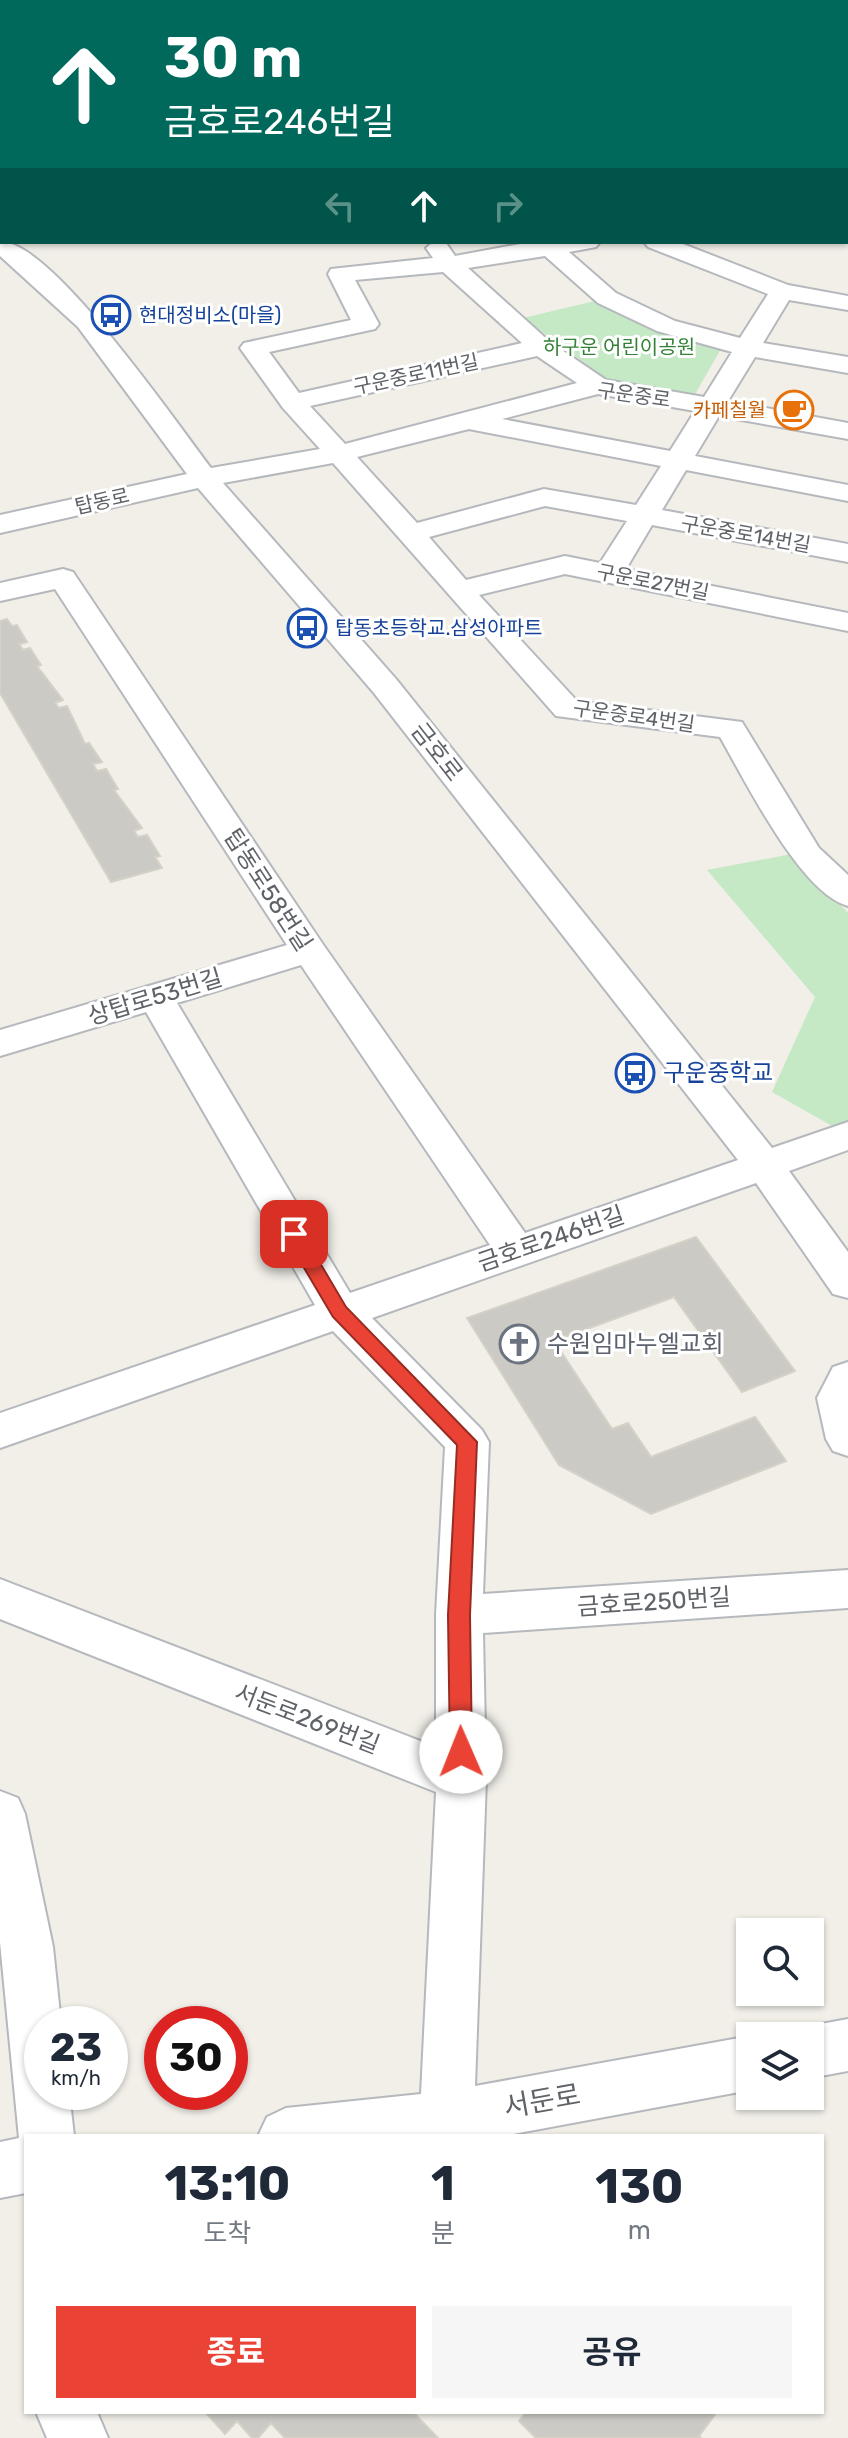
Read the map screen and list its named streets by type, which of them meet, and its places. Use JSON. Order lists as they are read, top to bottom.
{
  "streets": {
    "street": [
      "구운중로11번길",
      "구운중로",
      "탑동로",
      "구운중로14번길",
      "구운로27번길",
      "구운중로4번길",
      "금호로",
      "탑동로58번길",
      "상탑로53번길",
      "금호로246번길",
      "금호로250번길",
      "서둔로269번길",
      "서둔로"
    ]
  },
  "crossings": [
    ["구운중로11번길", "구운중로4번길"],
    ["구운중로", "탑동로"],
    ["구운중로", "구운중로14번길"],
    ["구운중로", "구운중로4번길"],
    ["구운중로", "금호로"],
    ["탑동로", "금호로"],
    ["구운중로14번길", "구운로27번길"],
    ["구운로27번길", "구운중로4번길"],
    ["금호로", "금호로246번길"],
    ["탑동로58번길", "상탑로53번길"],
    ["탑동로58번길", "금호로246번길"]
  ],
  "parks": ["하구운 어린이공원"],
  "places": {
    "bus stop": ["현대정비소(마을)", "탑동초등학교.삼성아파트", "구운중학교"],
    "cafe": ["카페칠월"],
    "church": ["수원임마누엘교회"]
  },
  "page": {
    "turn": ["30 m", "금호로246번길"],
    "speed": "23 km/h",
    "limit": "30",
    "eta": [
      "13:10",
      "도착",
      "1",
      "분",
      "130",
      "m"
    ],
    "buttons": ["종료", "공유"]
  }
}
